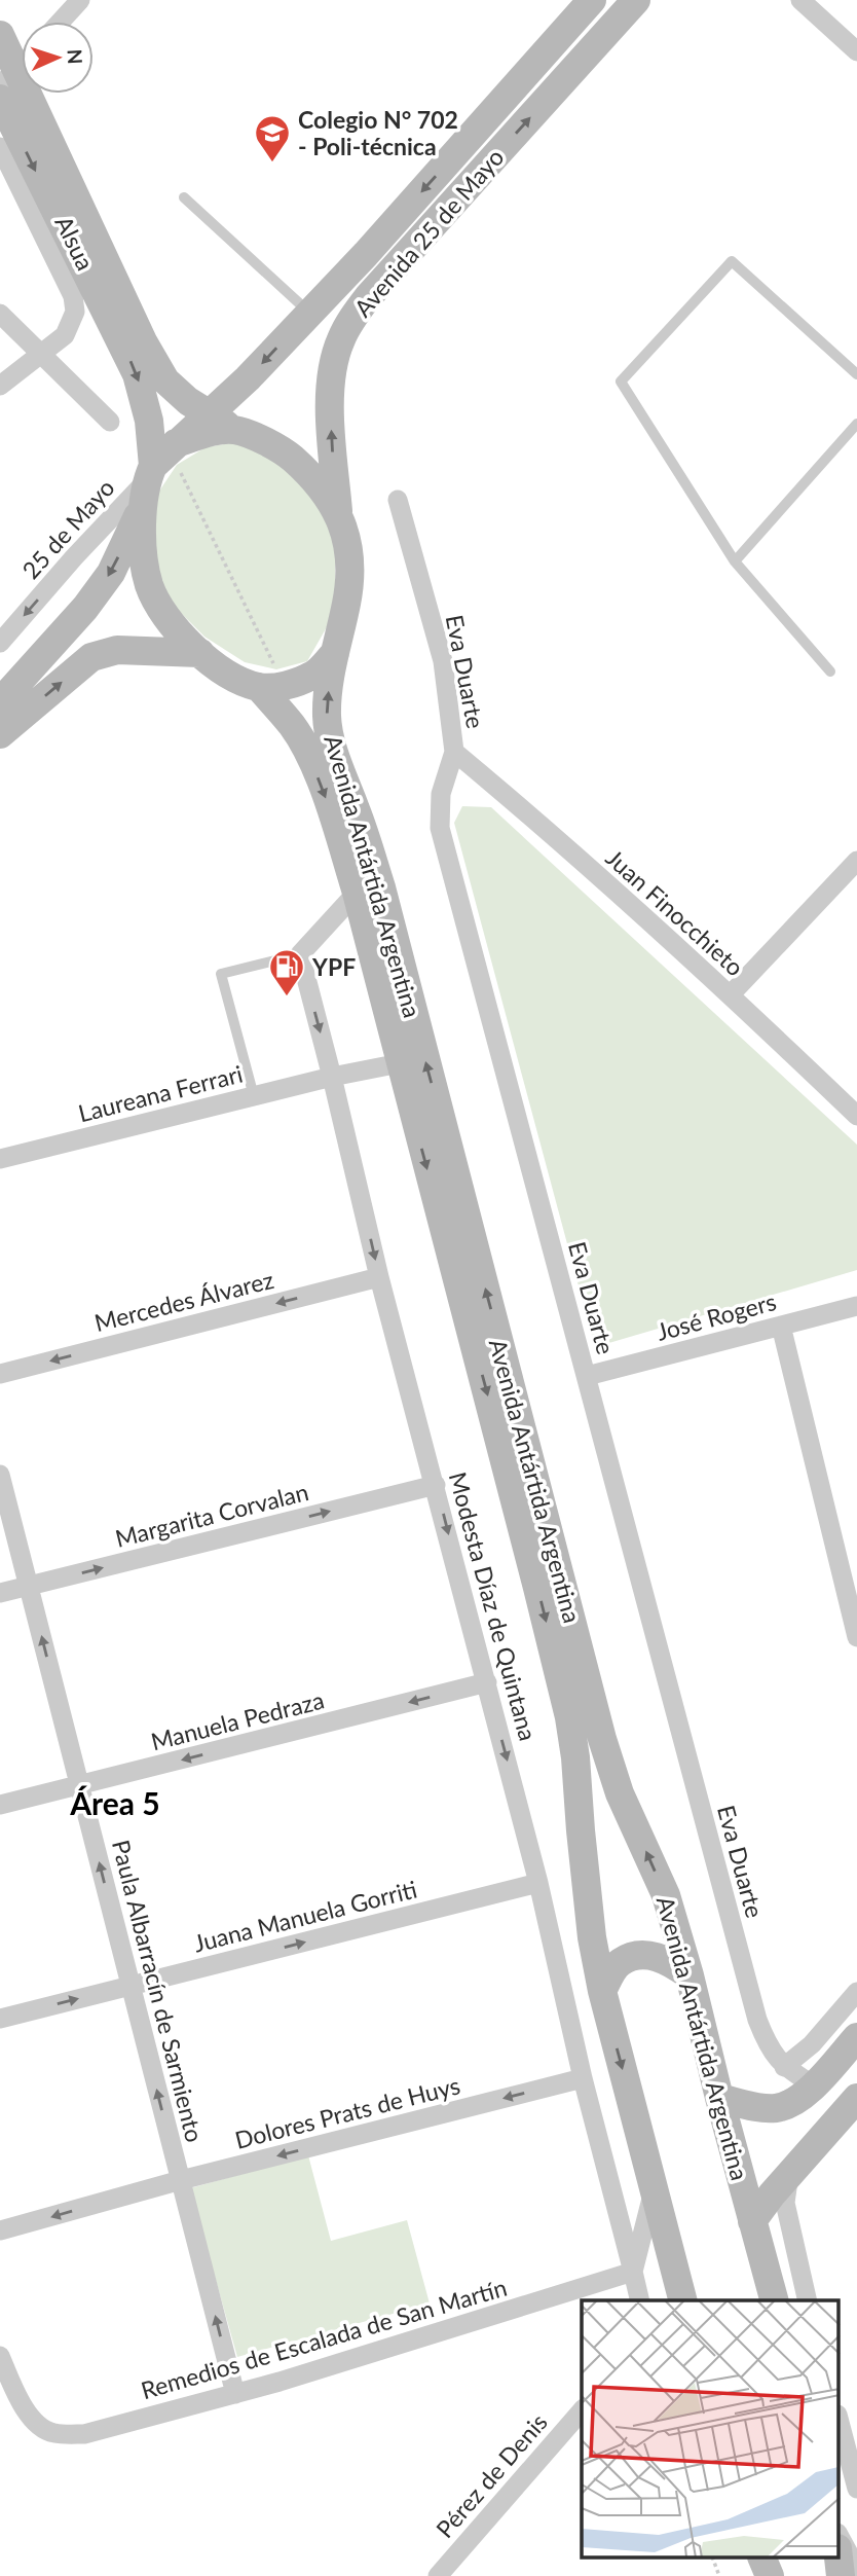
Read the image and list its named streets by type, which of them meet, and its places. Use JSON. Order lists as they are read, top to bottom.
{
  "streets": {
    "main road": ["Avenida 25 de Mayo", "Avenida Antártida Argentina"],
    "street": [
      "Alsua",
      "25 de Mayo",
      "Eva Duarte",
      "Juan Finocchieto",
      "Laureana Ferrari",
      "Mercedes Álvarez",
      "José Rogers",
      "Margarita Corvalan",
      "Modesta Díaz de Quintana",
      "Manuela Pedraza",
      "Juana Manuela Gorriti",
      "Paula Albarracín de Sarmiento",
      "Dolores Prats de Huys",
      "Remedios de Escalada de San Martín",
      "Pérez de Denis"
    ]
  },
  "crossings": [
    ["Avenida 25 de Mayo", "25 de Mayo"],
    ["Avenida 25 de Mayo", "Avenida Antártida Argentina"],
    ["Eva Duarte", "Juan Finocchieto"],
    ["Eva Duarte", "José Rogers"],
    ["Avenida Antártida Argentina", "Laureana Ferrari"],
    ["Laureana Ferrari", "Modesta Díaz de Quintana"],
    ["Mercedes Álvarez", "Modesta Díaz de Quintana"],
    ["Margarita Corvalan", "Modesta Díaz de Quintana"],
    ["Margarita Corvalan", "Paula Albarracín de Sarmiento"],
    ["Modesta Díaz de Quintana", "Manuela Pedraza"],
    ["Modesta Díaz de Quintana", "Juana Manuela Gorriti"],
    ["Modesta Díaz de Quintana", "Dolores Prats de Huys"],
    ["Modesta Díaz de Quintana", "Remedios de Escalada de San Martín"],
    ["Manuela Pedraza", "Paula Albarracín de Sarmiento"],
    ["Juana Manuela Gorriti", "Paula Albarracín de Sarmiento"],
    ["Paula Albarracín de Sarmiento", "Dolores Prats de Huys"],
    ["Paula Albarracín de Sarmiento", "Remedios de Escalada de San Martín"]
  ],
  "one_way": [
    "25 de Mayo",
    "Mercedes Álvarez",
    "Margarita Corvalan",
    "Modesta Díaz de Quintana",
    "Manuela Pedraza",
    "Juana Manuela Gorriti",
    "Paula Albarracín de Sarmiento",
    "Dolores Prats de Huys"
  ],
  "districts": ["Área 5"],
  "places": {
    "school or university": ["Colegio N° 702 - Poli-técnica"],
    "fuel station": ["YPF"]
  },
  "north": "right"
}
